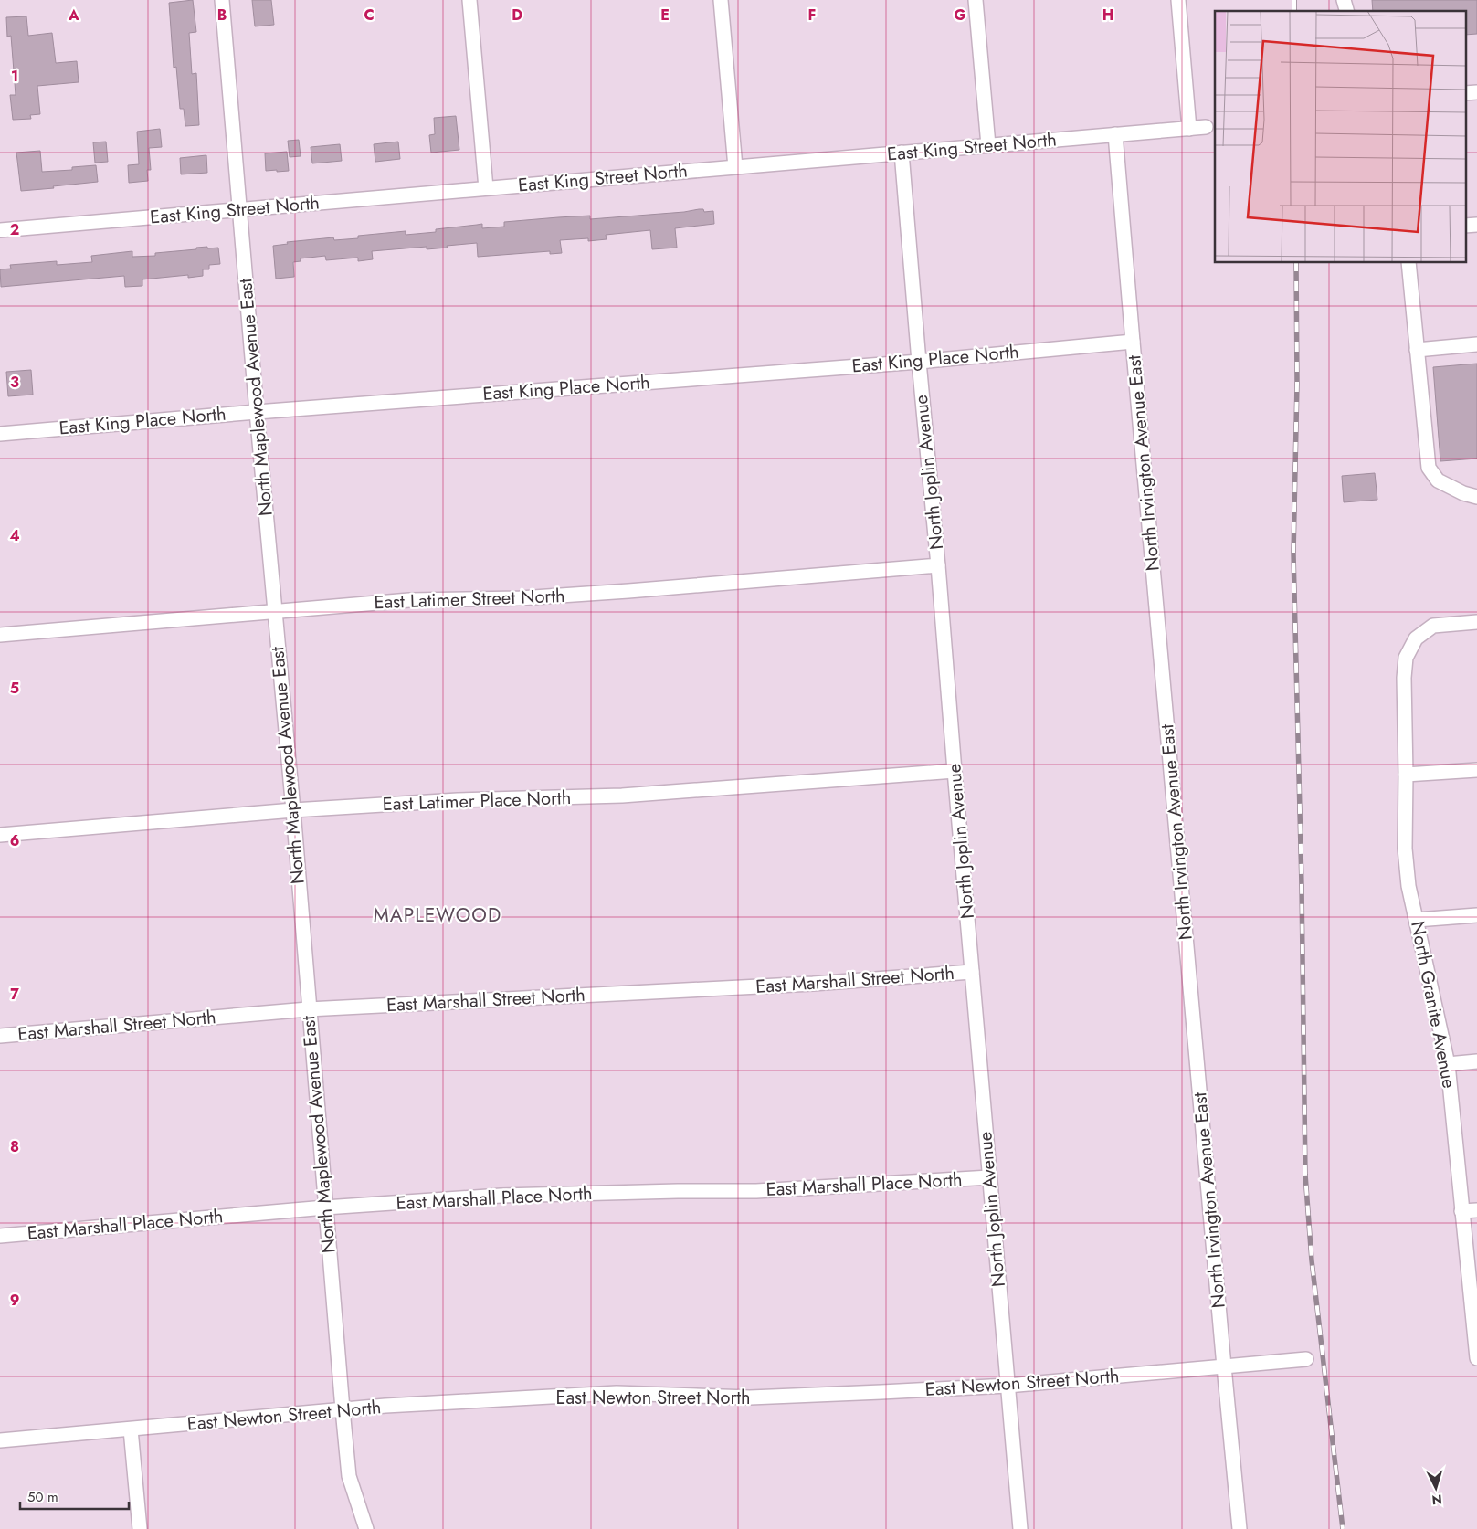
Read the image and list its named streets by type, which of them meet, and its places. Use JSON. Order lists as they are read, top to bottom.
{
  "streets": {
    "street": [
      "East King Street North",
      "East King Place North",
      "North Maplewood Avenue East",
      "North Irvington Avenue East",
      "North Joplin Avenue",
      "East Latimer Street North",
      "East Latimer Place North",
      "East Marshall Street North",
      "North Granite Avenue",
      "East Marshall Place North",
      "East Newton Street North"
    ]
  },
  "crossings": [
    ["East King Street North", "North Maplewood Avenue East"],
    ["East King Street North", "North Irvington Avenue East"],
    ["East King Street North", "North Joplin Avenue"],
    ["East King Place North", "North Maplewood Avenue East"],
    ["East King Place North", "North Irvington Avenue East"],
    ["East King Place North", "North Joplin Avenue"],
    ["North Maplewood Avenue East", "East Latimer Street North"],
    ["North Maplewood Avenue East", "East Latimer Place North"],
    ["North Maplewood Avenue East", "East Marshall Street North"],
    ["North Maplewood Avenue East", "East Marshall Place North"],
    ["North Maplewood Avenue East", "East Newton Street North"],
    ["North Irvington Avenue East", "East Newton Street North"],
    ["North Joplin Avenue", "East Latimer Street North"],
    ["North Joplin Avenue", "East Latimer Place North"],
    ["North Joplin Avenue", "East Marshall Street North"],
    ["North Joplin Avenue", "East Marshall Place North"],
    ["North Joplin Avenue", "East Newton Street North"]
  ],
  "districts": ["MAPLEWOOD"],
  "scale_bar": "50 m",
  "north": "bottom",
  "grid": {
    "columns": [
      "A",
      "B",
      "C",
      "D",
      "E",
      "F",
      "G",
      "H"
    ],
    "rows": [
      "1",
      "2",
      "3",
      "4",
      "5",
      "6",
      "7",
      "8",
      "9"
    ]
  }
}
